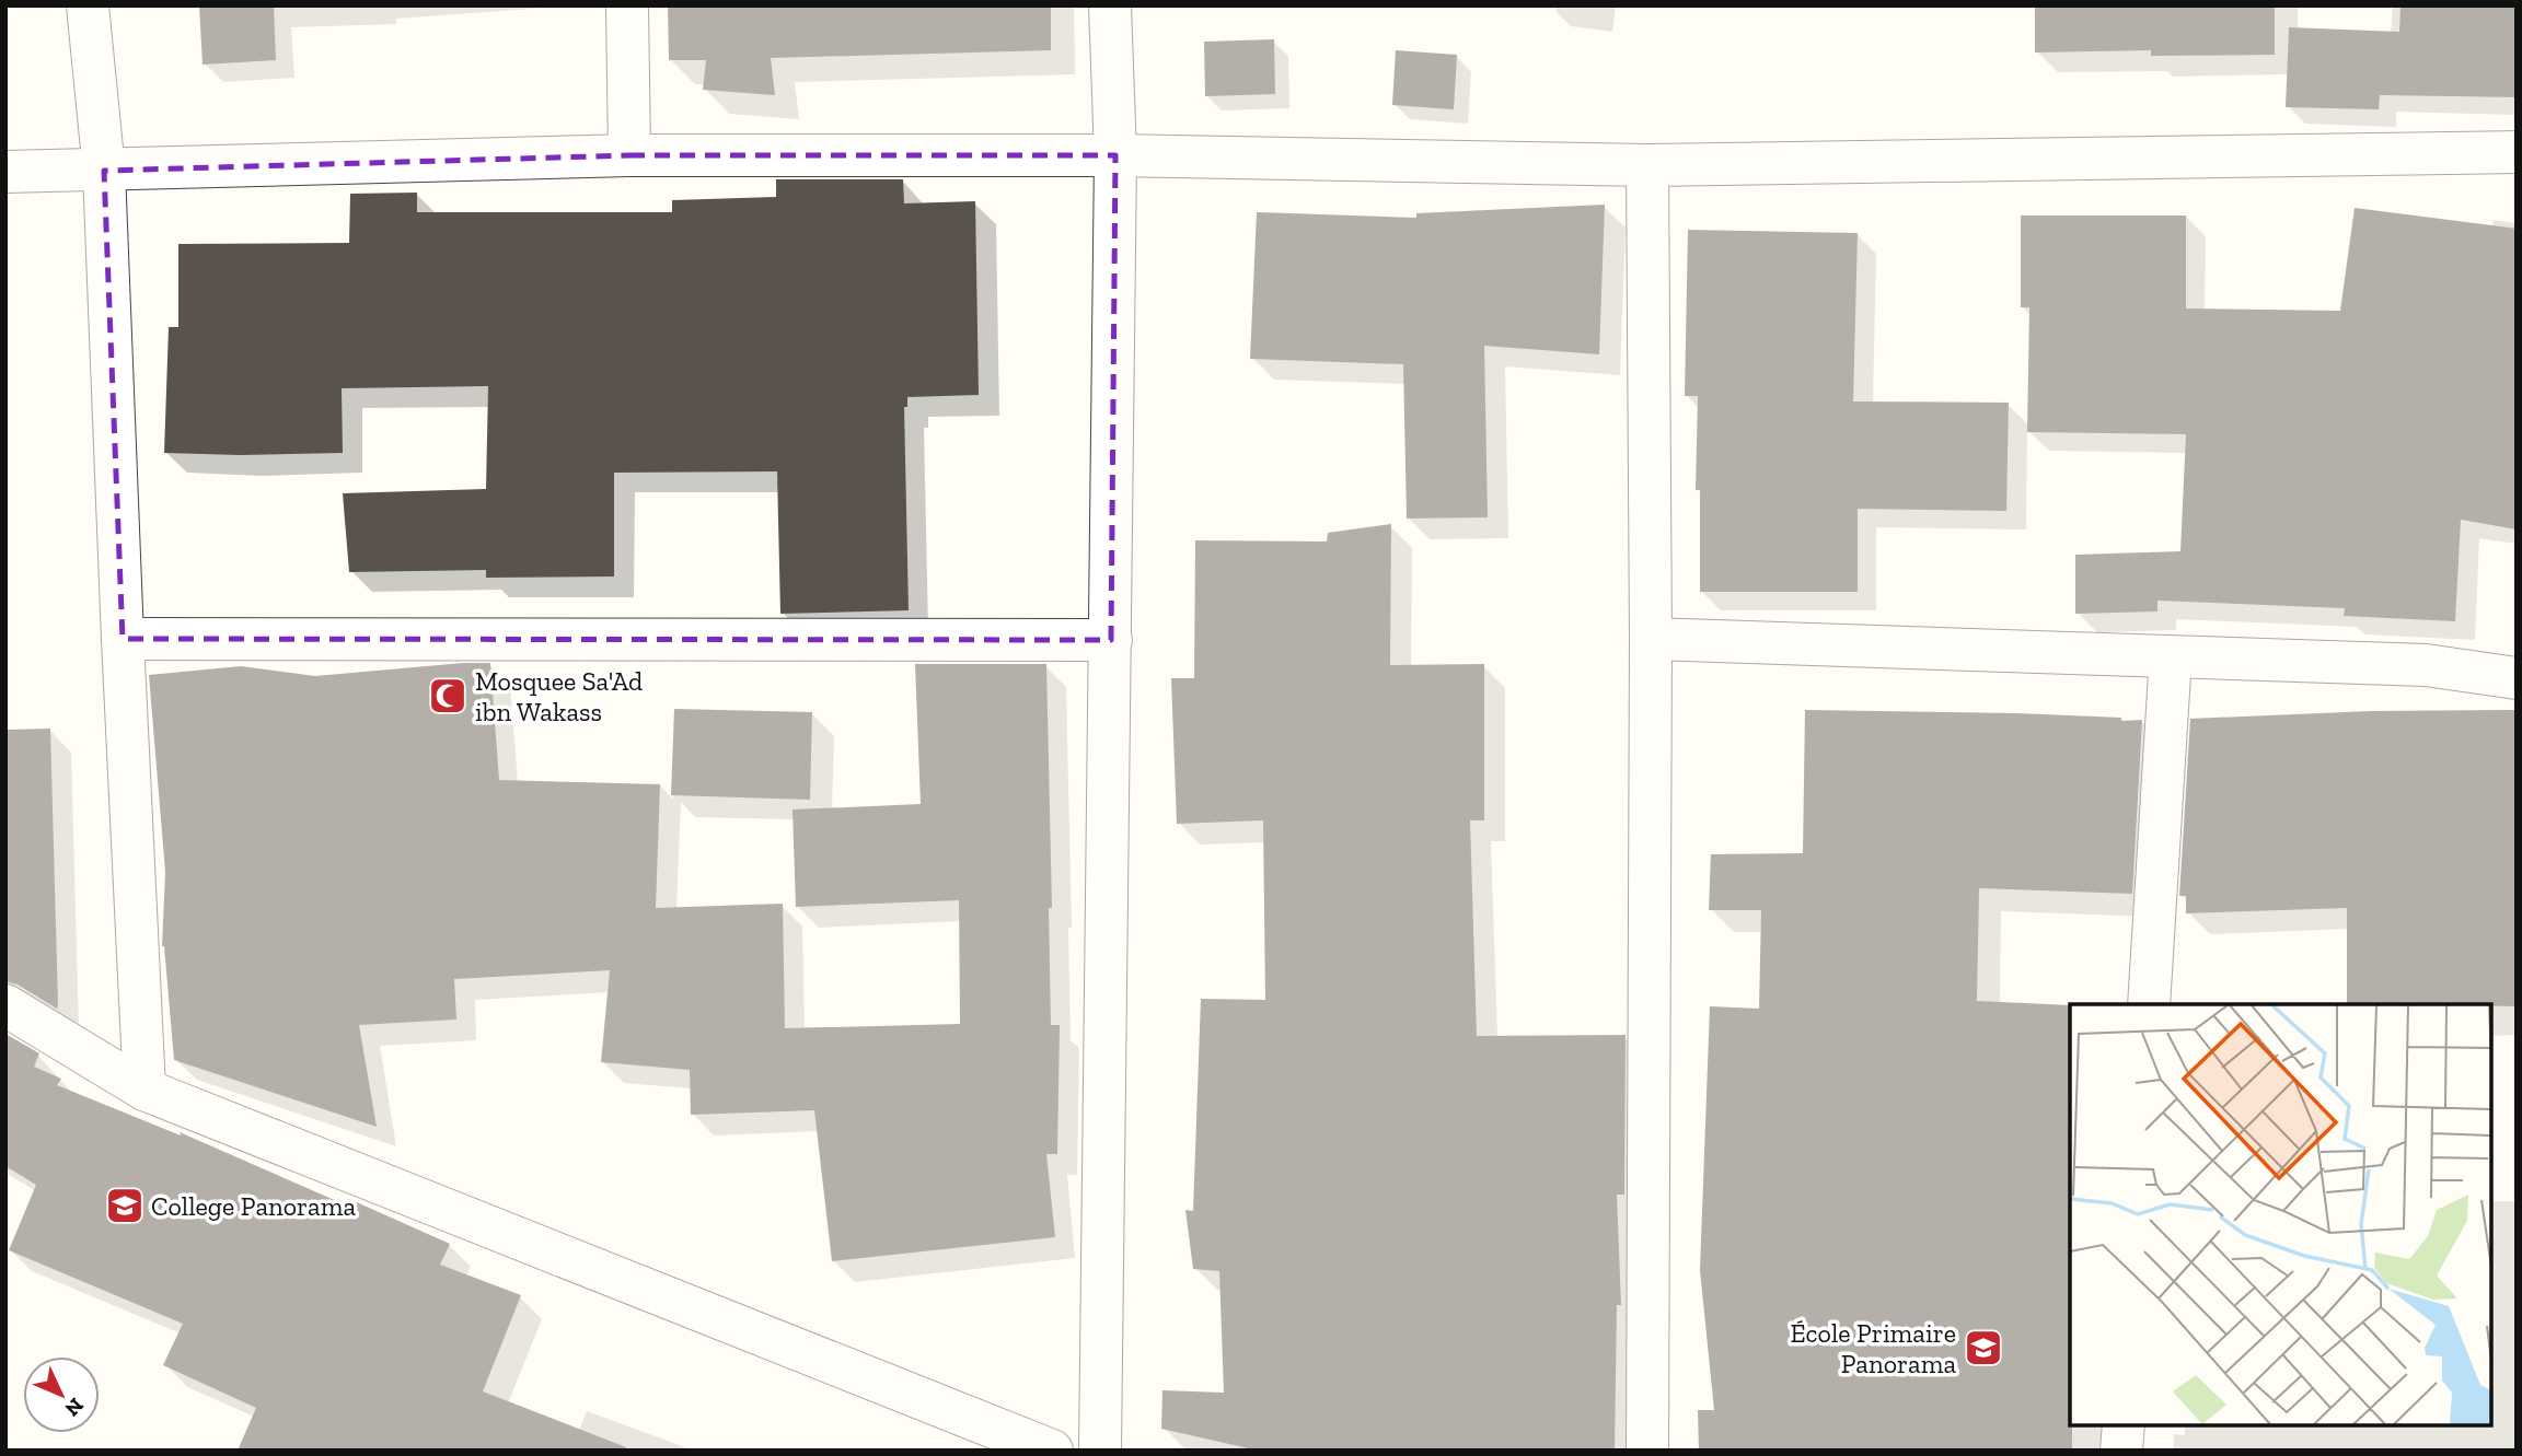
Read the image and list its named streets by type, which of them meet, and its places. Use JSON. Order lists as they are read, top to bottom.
{
  "places": {
    "mosque": ["Mosquee Sa'Ad ibn Wakass"],
    "school or university": ["College Panorama", "École Primaire Panorama"]
  },
  "north": "bottom right"
}
